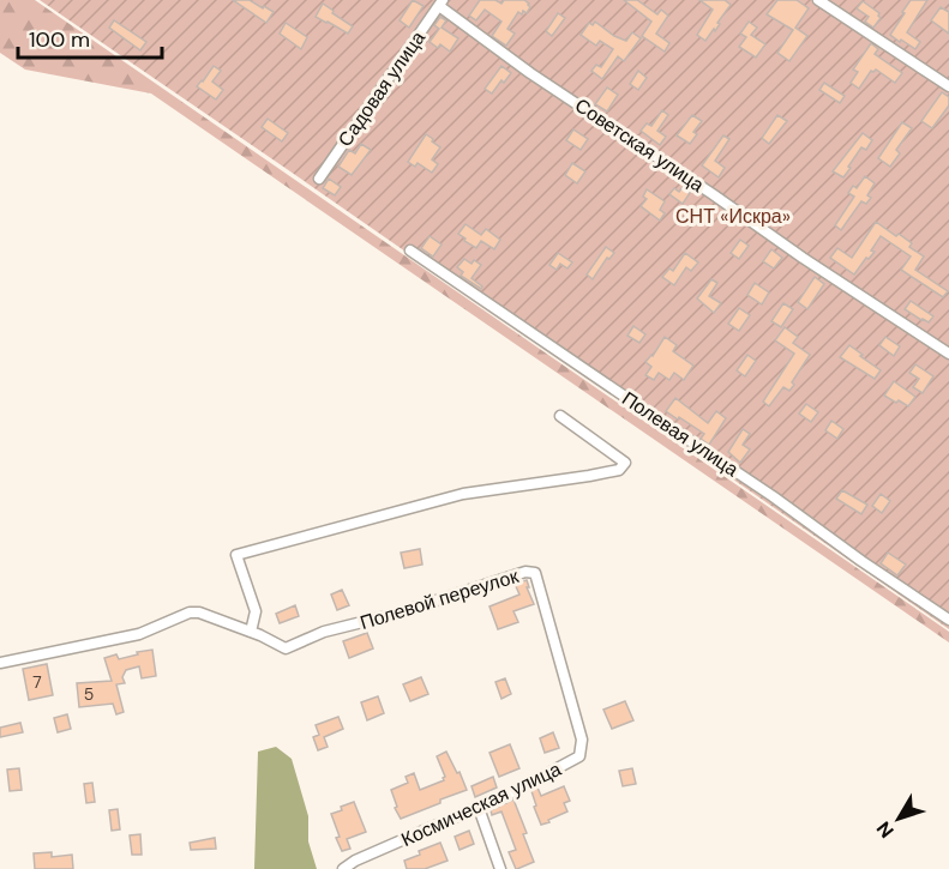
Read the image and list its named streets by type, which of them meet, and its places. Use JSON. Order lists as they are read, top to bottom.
{
  "streets": {
    "street": [
      "Садовая улица",
      "Советская улица",
      "Полевая улица",
      "Полевой переулок",
      "Космическая улица"
    ]
  },
  "crossings": [
    ["Садовая улица", "Советская улица"],
    ["Полевой переулок", "Космическая улица"]
  ],
  "parks": ["СНТ «Искра»"],
  "house_numbers": ["7", "5"],
  "scale_bar": "100 m",
  "north": "bottom left"
}
